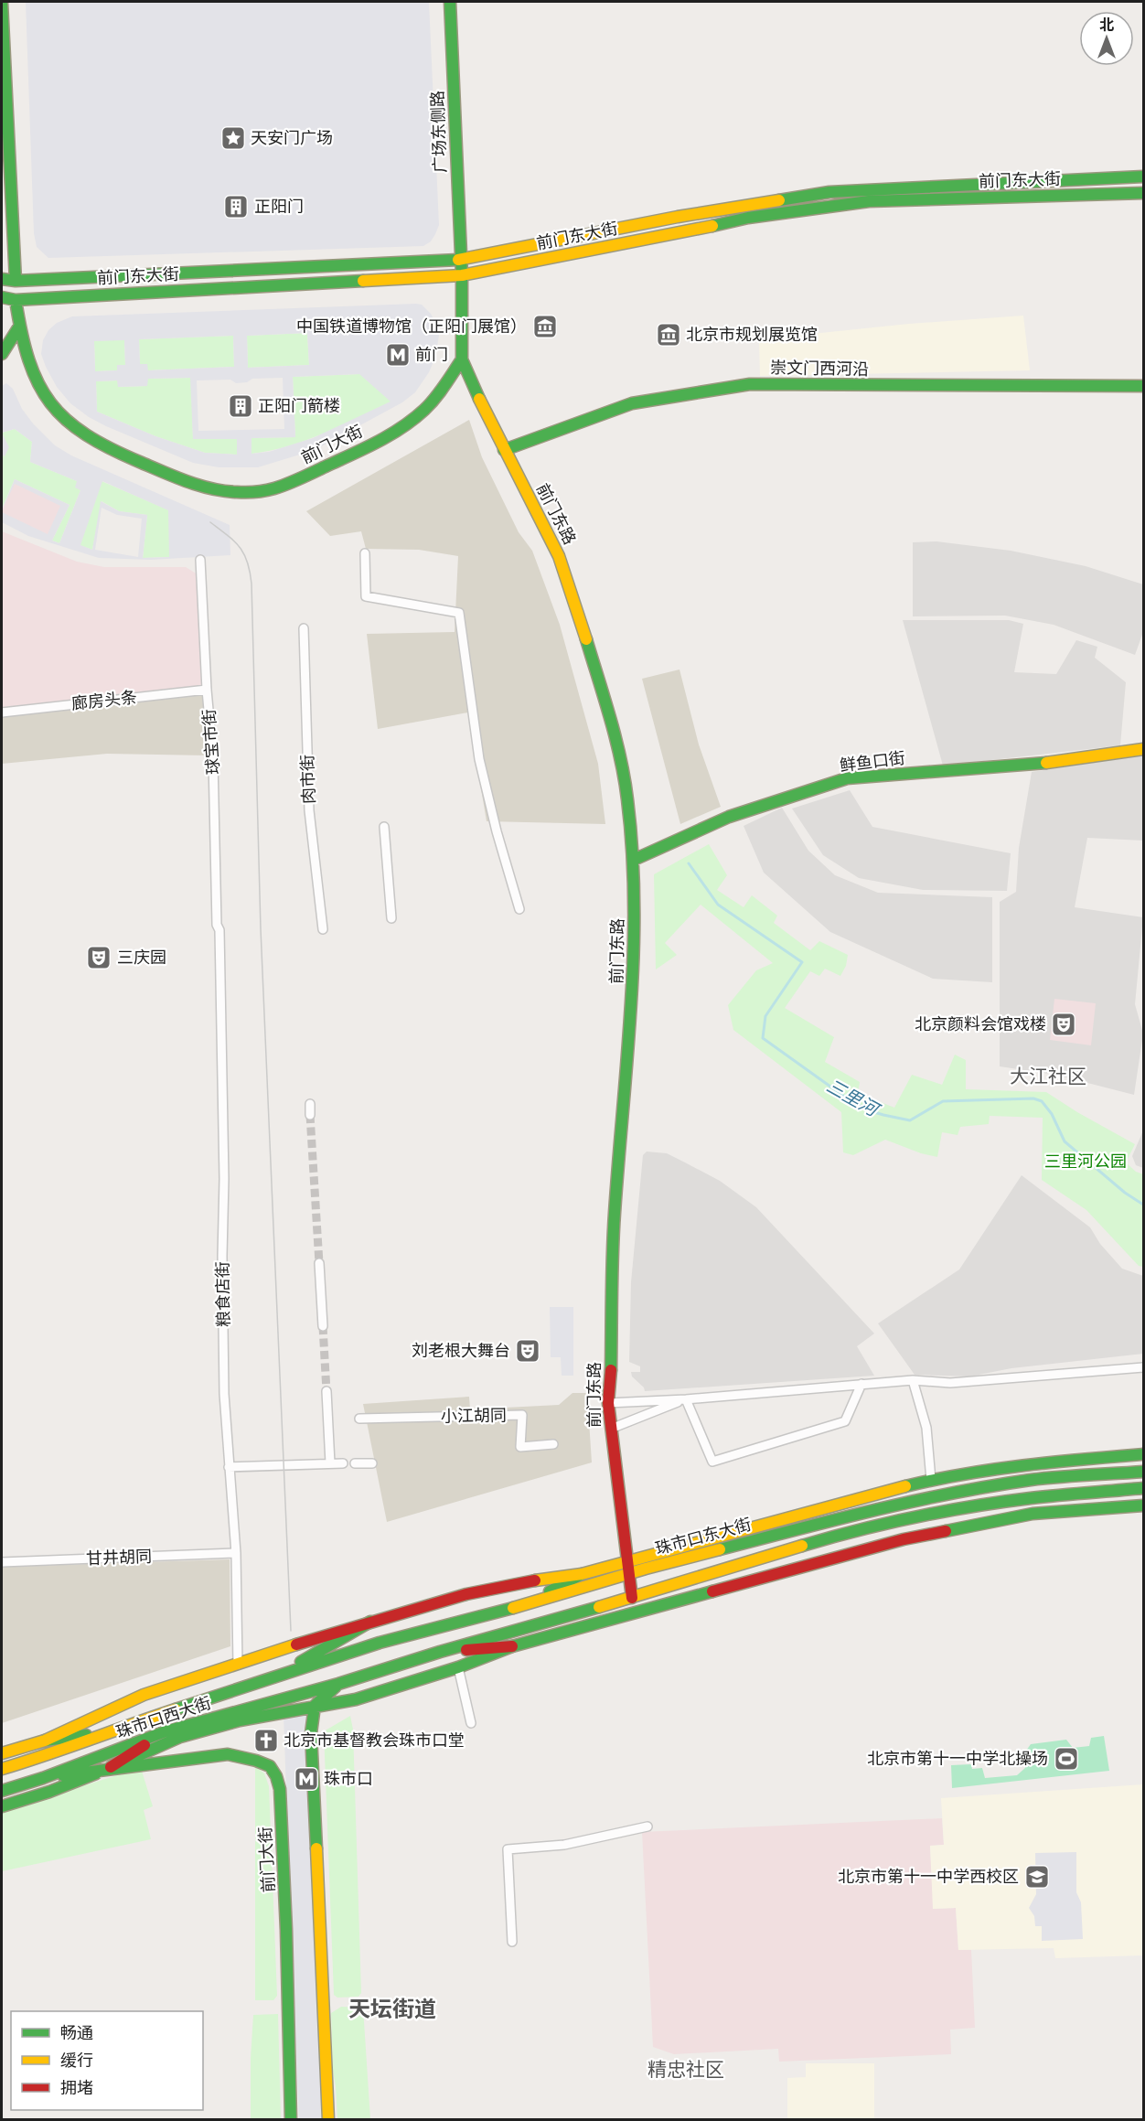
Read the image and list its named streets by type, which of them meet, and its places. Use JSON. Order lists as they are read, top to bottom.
{
  "streets": {
    "main road": [
      "广场东侧路",
      "前门东大街",
      "崇文门西河沿",
      "前门大街",
      "前门东路",
      "鲜鱼口街",
      "珠市口东大街",
      "珠市口西大街"
    ],
    "street": [
      "廊房头条",
      "球宝市街",
      "肉市街",
      "粮食店街",
      "小江胡同",
      "甘井胡同"
    ]
  },
  "crossings": [
    ["广场东侧路", "前门东大街"],
    ["广场东侧路", "前门大街"],
    ["广场东侧路", "前门东路"],
    ["崇文门西河沿", "前门东路"],
    ["前门大街", "前门东路"],
    ["前门大街", "珠市口西大街"],
    ["前门东路", "鲜鱼口街"],
    ["前门东路", "珠市口东大街"],
    ["廊房头条", "球宝市街"],
    ["球宝市街", "粮食店街"],
    ["粮食店街", "甘井胡同"],
    ["粮食店街", "珠市口西大街"],
    ["珠市口东大街", "珠市口西大街"]
  ],
  "districts": ["大江社区", "天坛街道", "精忠社区"],
  "water": ["三里河"],
  "parks": ["三里河公园"],
  "places": {
    "place": ["天安门广场"],
    "building": ["正阳门", "正阳门箭楼"],
    "museum": ["中国铁道博物馆（正阳门展馆）", "北京市规划展览馆"],
    "metro station": ["前门", "珠市口"],
    "theatre": ["三庆园", "北京颜料会馆戏楼", "刘老根大舞台"],
    "church": ["北京市基督教会珠市口堂"],
    "sports": ["北京市第十一中学北操场"],
    "school or university": ["北京市第十一中学西校区"]
  },
  "legend": ["畅通", "缓行", "拥堵"],
  "north": "top"
}
